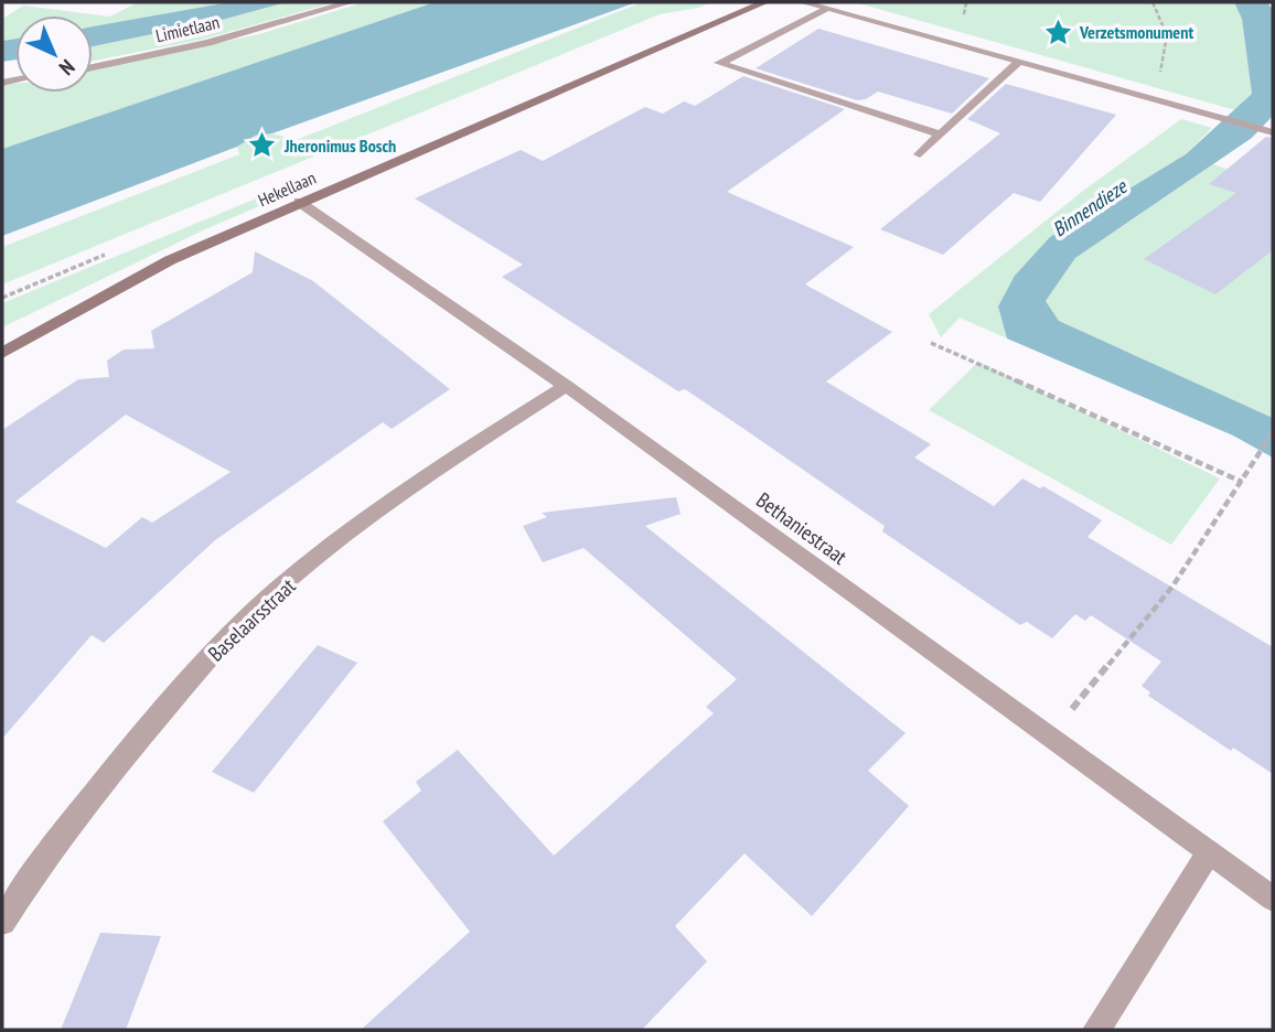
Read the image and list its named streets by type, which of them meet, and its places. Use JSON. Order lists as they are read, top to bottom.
{
  "streets": {
    "main road": ["Hekellaan"],
    "street": ["Limietlaan", "Bethaniestraat", "Baselaarsstraat"]
  },
  "crossings": [
    ["Hekellaan", "Bethaniestraat"],
    ["Bethaniestraat", "Baselaarsstraat"]
  ],
  "water": ["Binnendieze"],
  "places": {
    "place": ["Verzetsmonument", "Jheronimus Bosch"]
  },
  "north": "bottom right"
}
